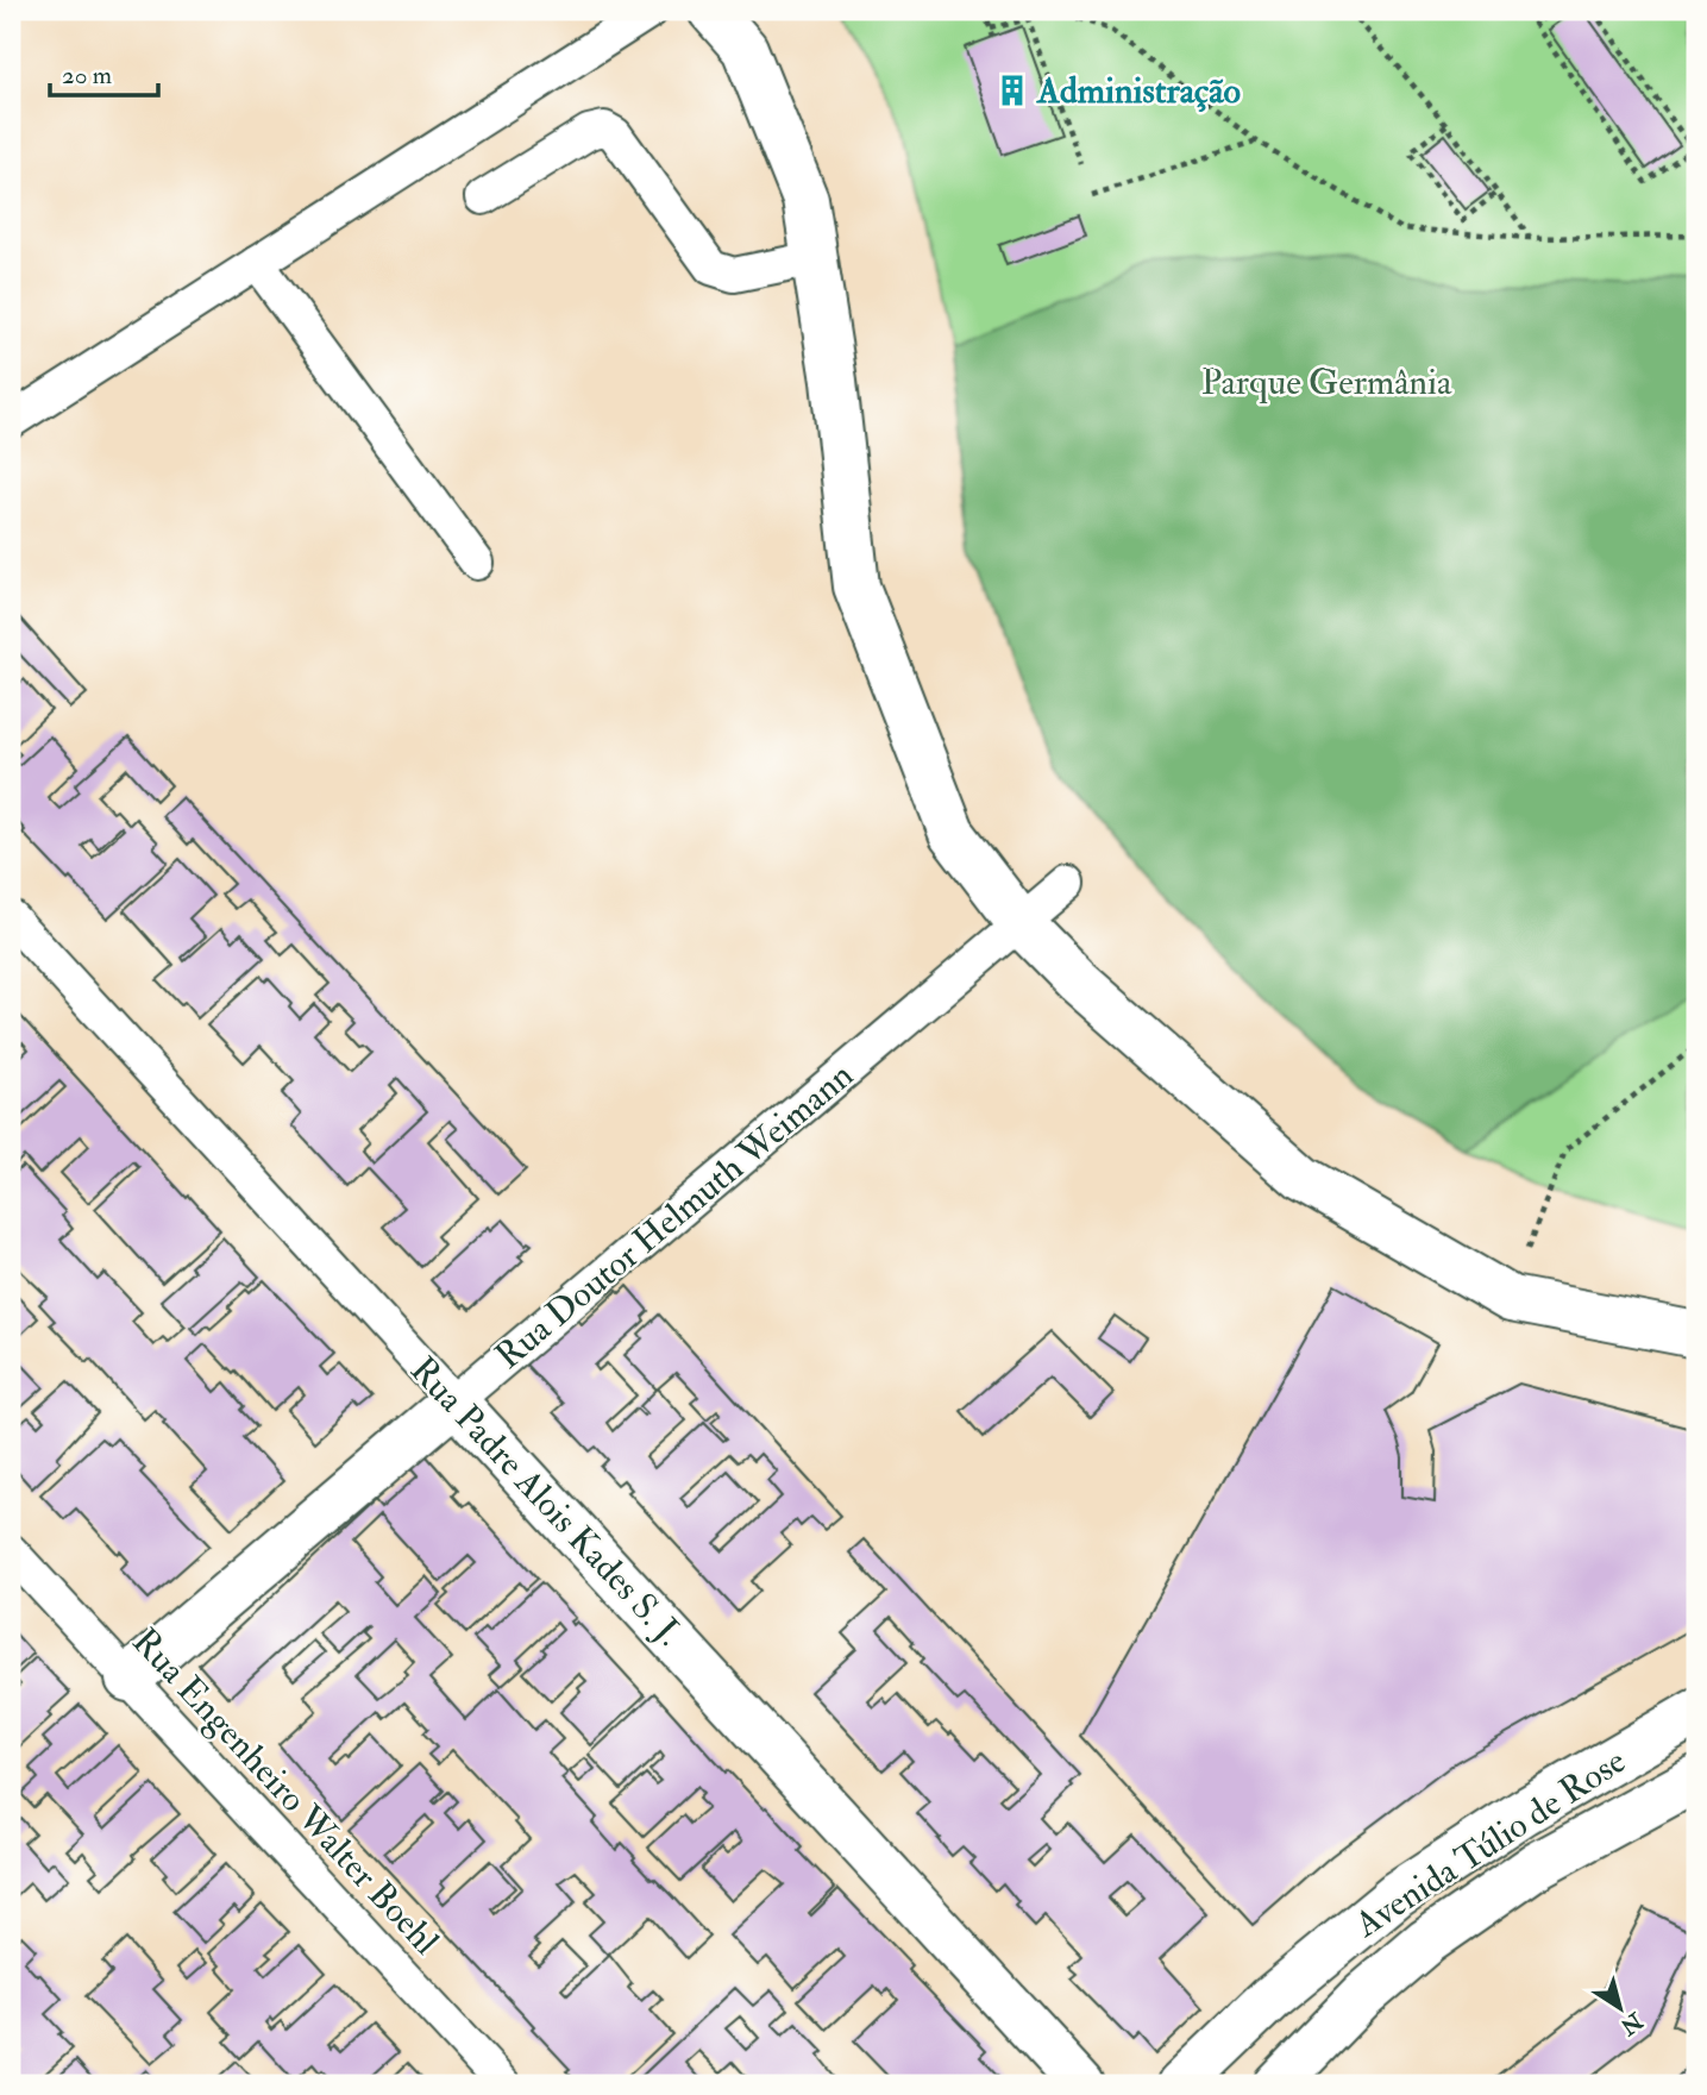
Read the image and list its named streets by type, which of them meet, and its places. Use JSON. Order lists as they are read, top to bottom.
{
  "streets": {
    "street": [
      "Rua Doutor Helmuth Weimann",
      "Rua Padre Alois Kades S. J.",
      "Rua Engenheiro Walter Boehl",
      "Avenida Túlio de Rose"
    ]
  },
  "crossings": [
    ["Rua Doutor Helmuth Weimann", "Rua Padre Alois Kades S. J."],
    ["Rua Doutor Helmuth Weimann", "Rua Engenheiro Walter Boehl"]
  ],
  "parks": ["Parque Germânia"],
  "places": {
    "building": ["Administração"]
  },
  "scale_bar": "20 m",
  "north": "bottom right"
}
